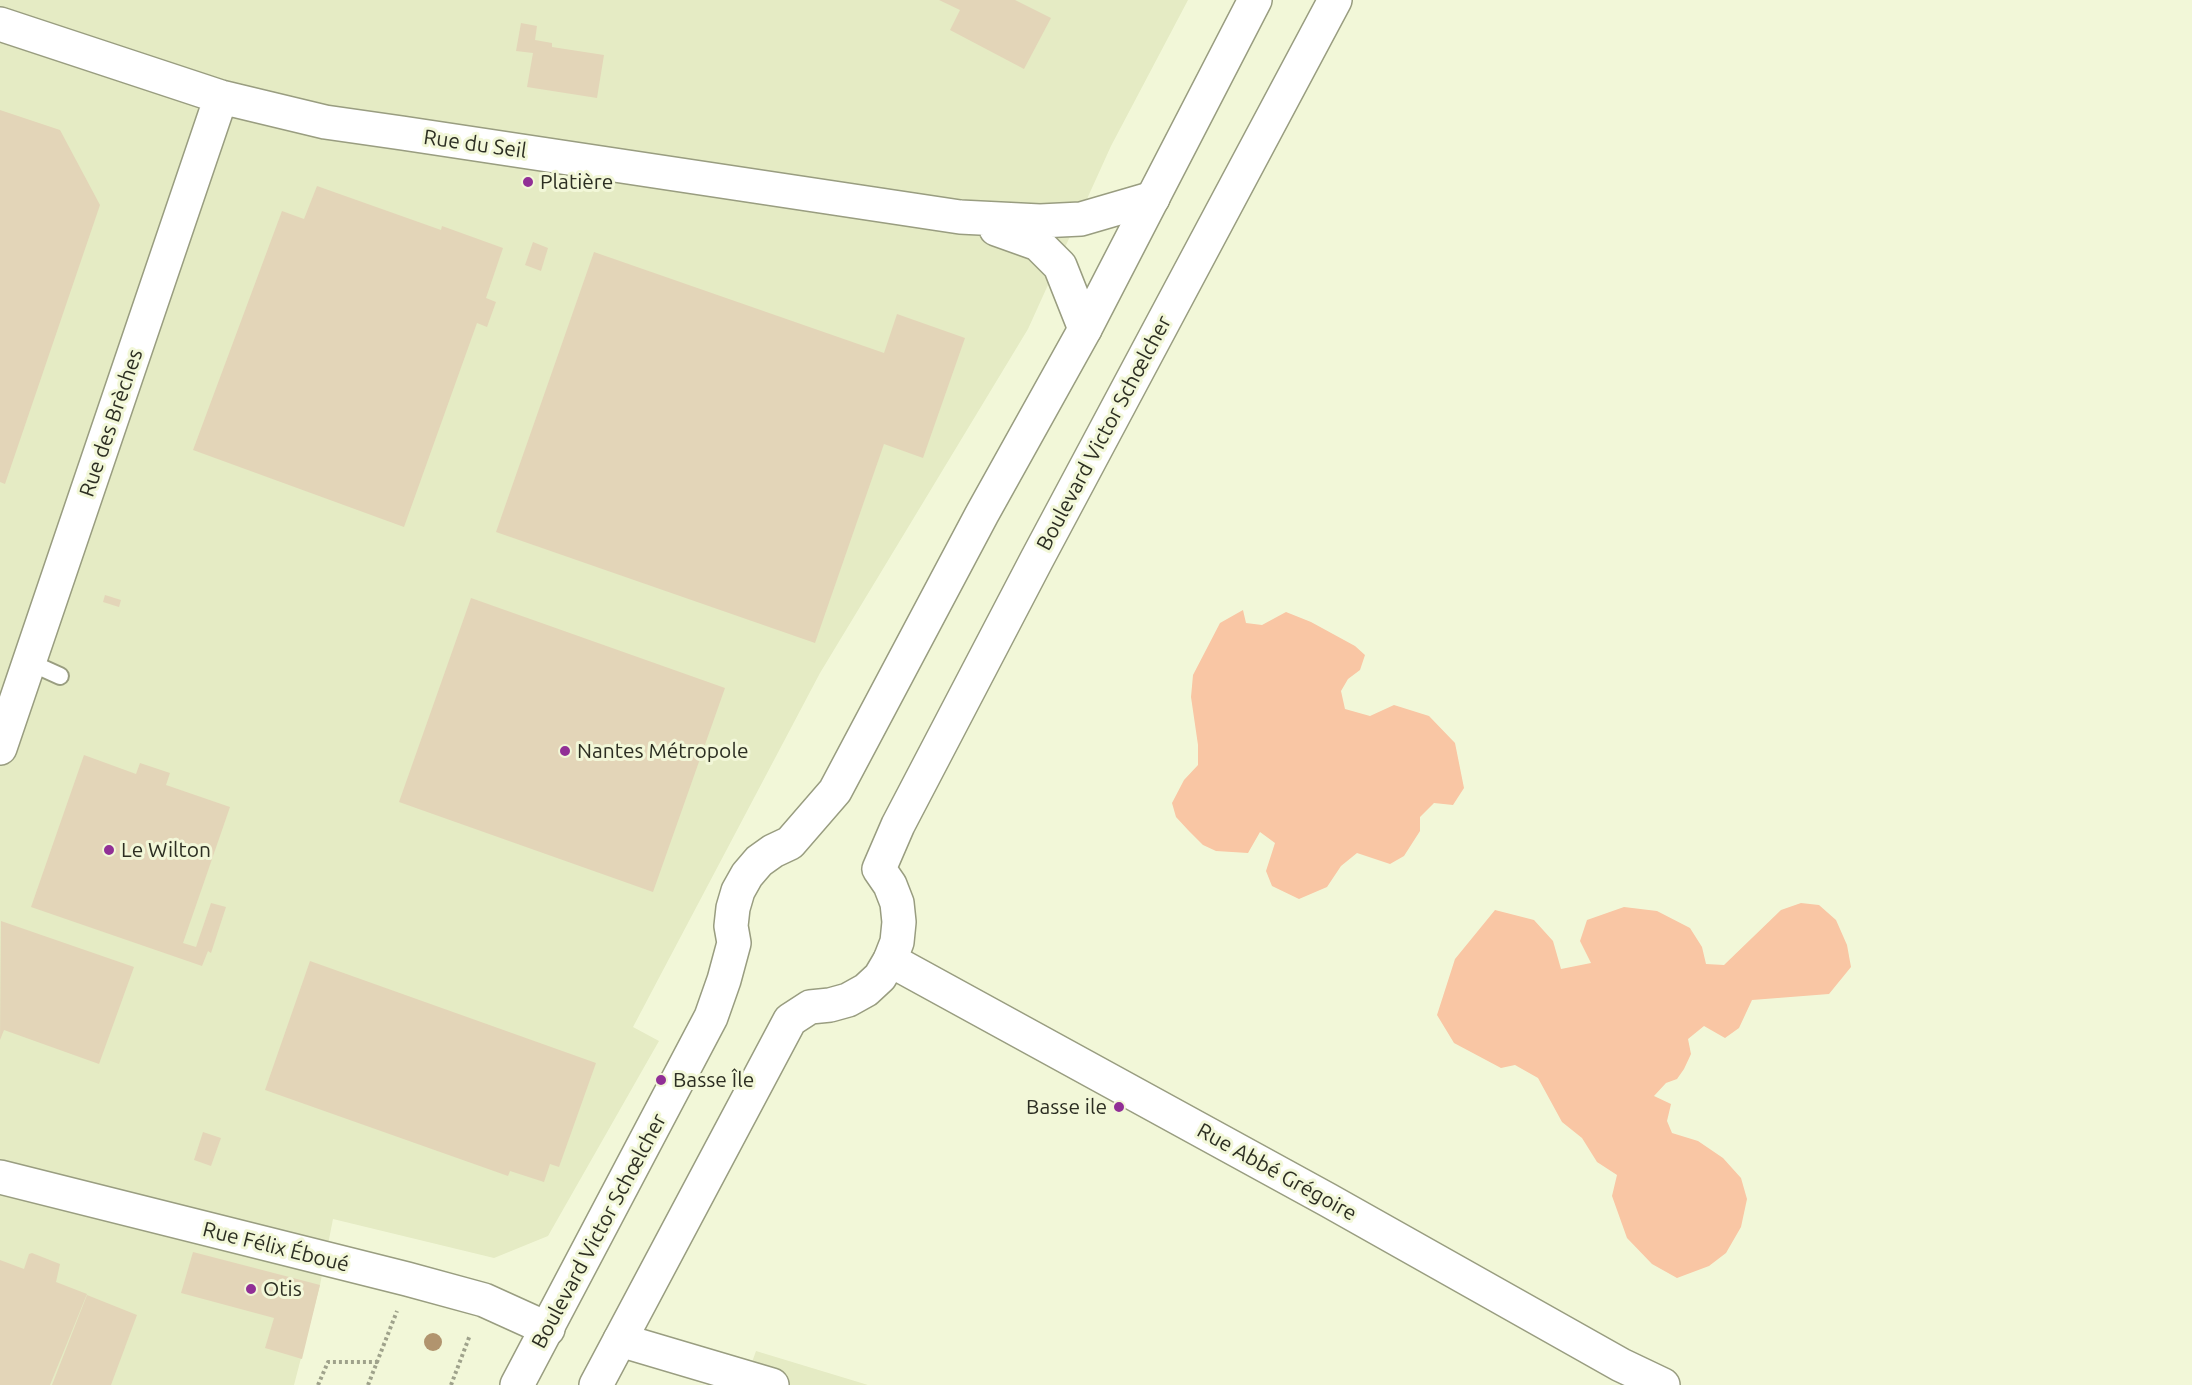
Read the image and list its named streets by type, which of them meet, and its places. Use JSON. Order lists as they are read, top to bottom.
{
  "streets": {
    "street": [
      "Rue du Seil",
      "Rue des Brèches",
      "Boulevard Victor Schœlcher",
      "Rue Abbé Grégoire",
      "Rue Félix Éboué"
    ]
  },
  "crossings": [
    ["Rue du Seil", "Rue des Brèches"],
    ["Rue du Seil", "Boulevard Victor Schœlcher"],
    ["Boulevard Victor Schœlcher", "Rue Abbé Grégoire"],
    ["Boulevard Victor Schœlcher", "Rue Félix Éboué"]
  ],
  "places": [
    "Platière",
    "Nantes Métropole",
    "Le Wilton",
    "Basse Île",
    "Basse ile",
    "Otis"
  ]
}
